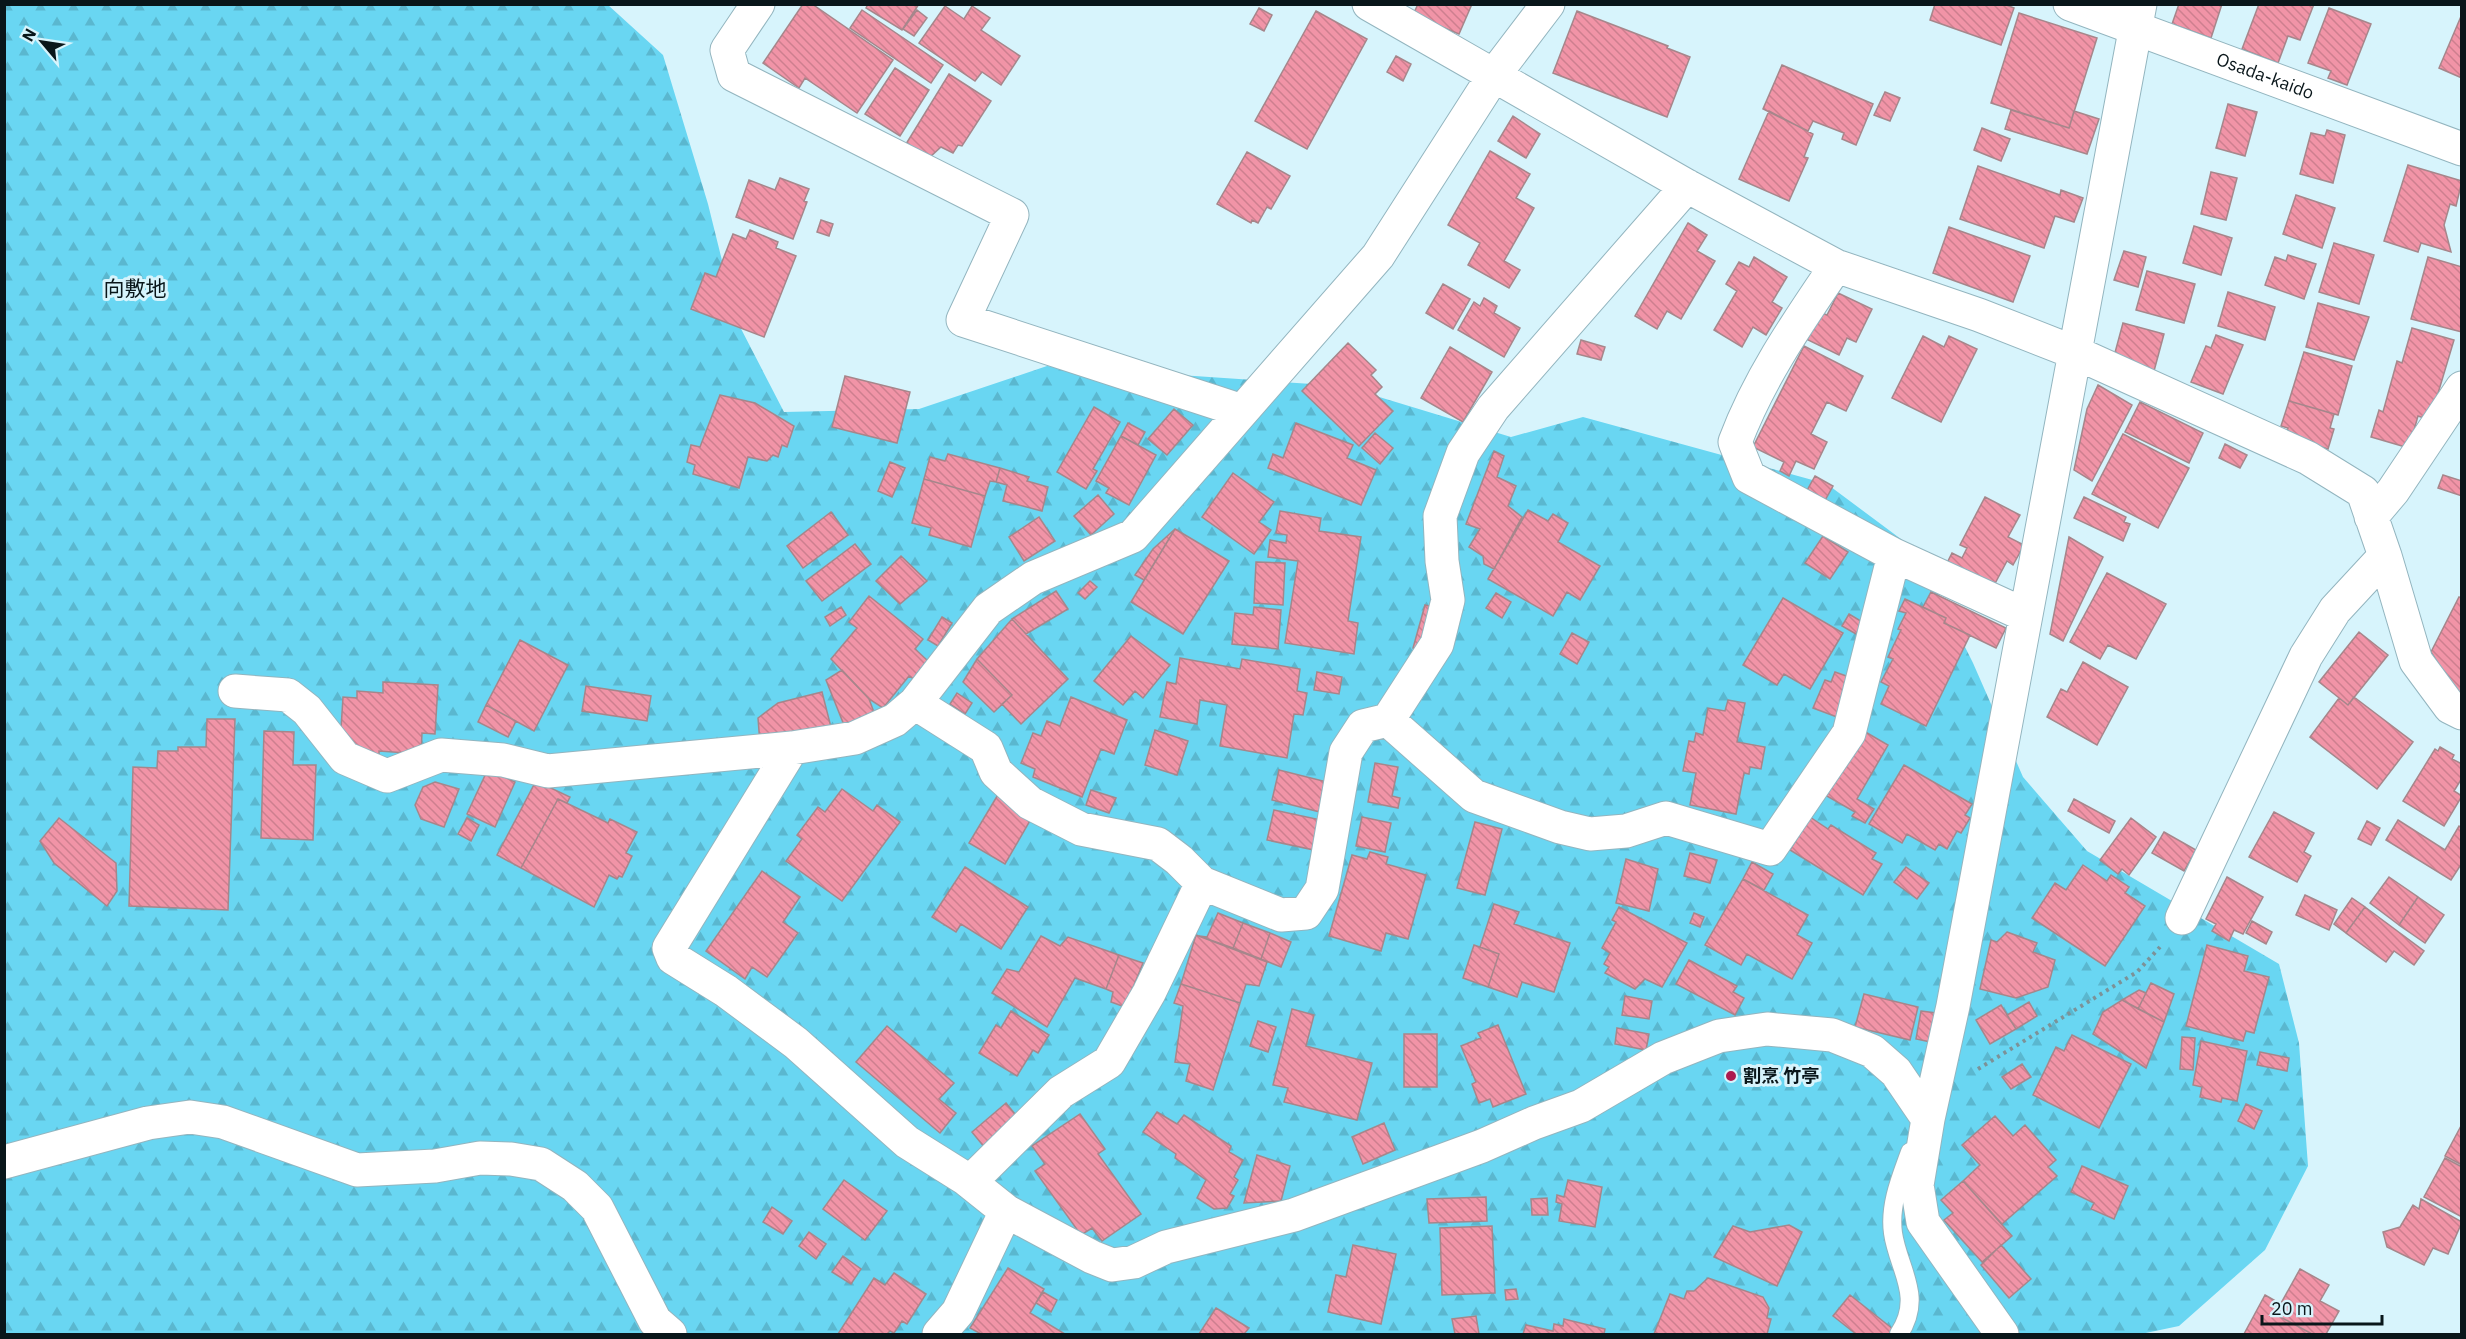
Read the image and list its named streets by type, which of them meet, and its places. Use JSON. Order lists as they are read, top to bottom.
{
  "streets": {
    "street": ["Osada-kaido"]
  },
  "districts": ["向敷地"],
  "places": ["割烹 竹亭"],
  "scale_bar": "20 m",
  "north": "top left"
}
